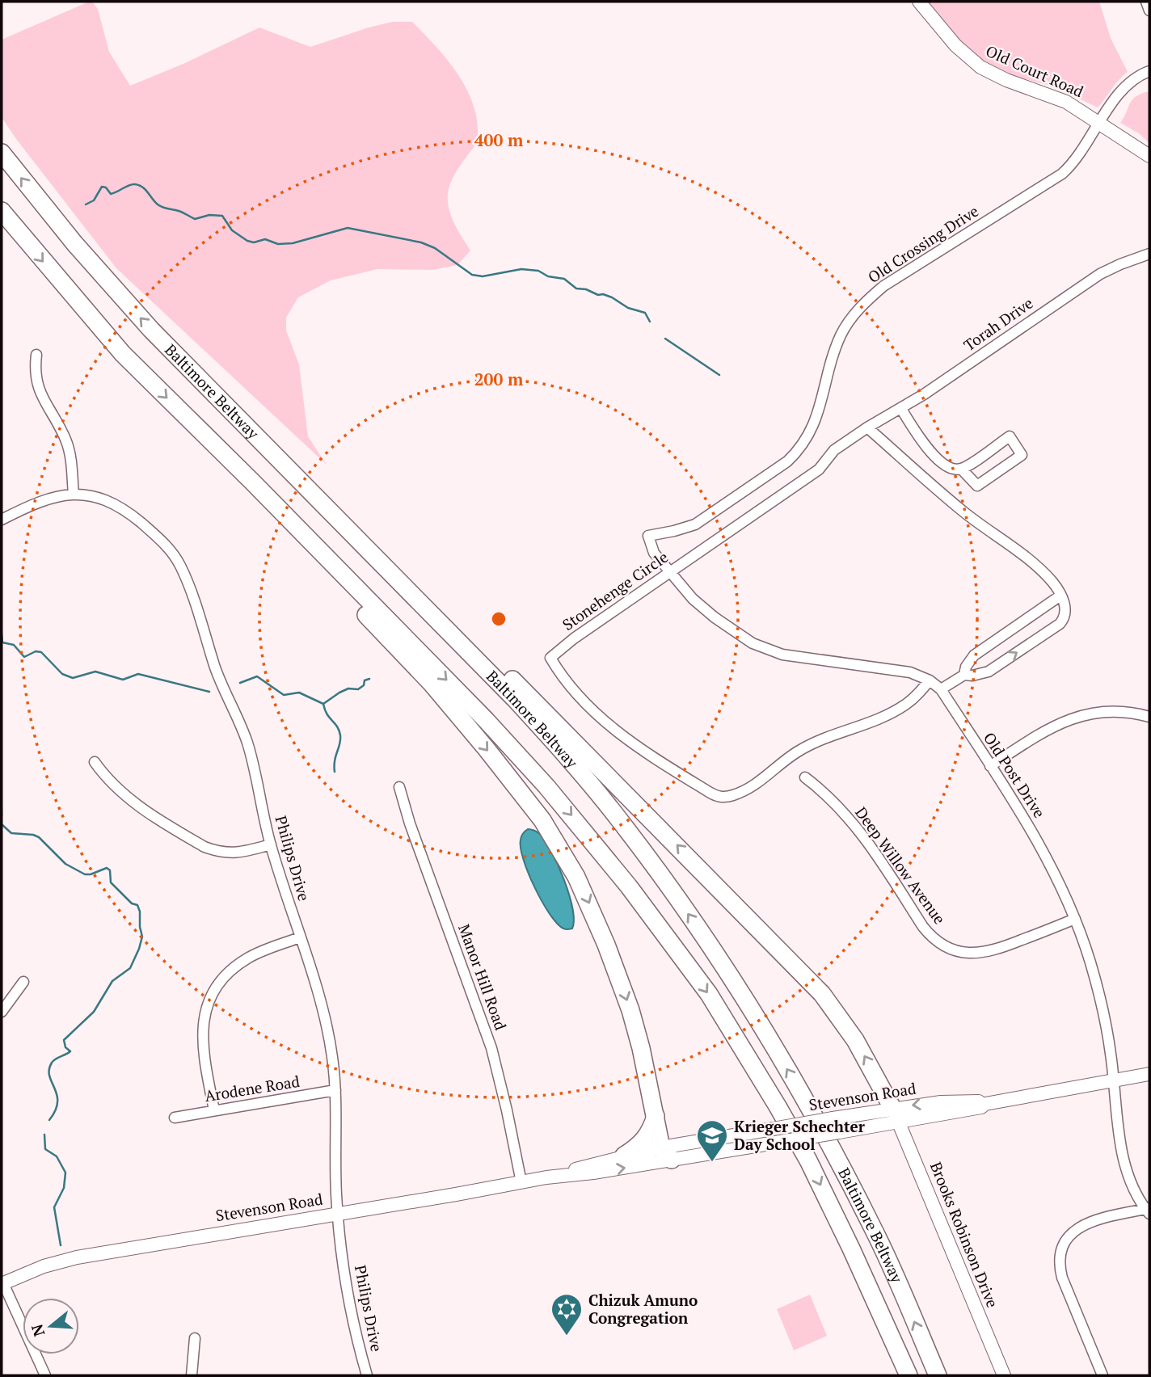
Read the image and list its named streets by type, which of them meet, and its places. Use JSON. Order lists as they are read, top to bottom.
{
  "streets": {
    "highway": ["Baltimore Beltway"],
    "main road": ["Old Court Road", "Stevenson Road", "Brooks Robinson Drive"],
    "street": [
      "Old Crossing Drive",
      "Torah Drive",
      "Stonehenge Circle",
      "Old Post Drive",
      "Philips Drive",
      "Deep Willow Avenue",
      "Manor Hill Road",
      "Arodene Road"
    ]
  },
  "crossings": [
    ["Old Court Road", "Old Crossing Drive"],
    ["Old Crossing Drive", "Old Post Drive"],
    ["Torah Drive", "Stonehenge Circle"],
    ["Stonehenge Circle", "Old Post Drive"],
    ["Old Post Drive", "Deep Willow Avenue"],
    ["Old Post Drive", "Stevenson Road"],
    ["Philips Drive", "Arodene Road"],
    ["Philips Drive", "Stevenson Road"],
    ["Manor Hill Road", "Stevenson Road"],
    ["Stevenson Road", "Brooks Robinson Drive"]
  ],
  "places": {
    "school or university": ["Krieger Schechter Day School"],
    "synagogue": ["Chizuk Amuno Congregation"]
  },
  "north": "left",
  "rings": ["400 m", "200 m"]
}
